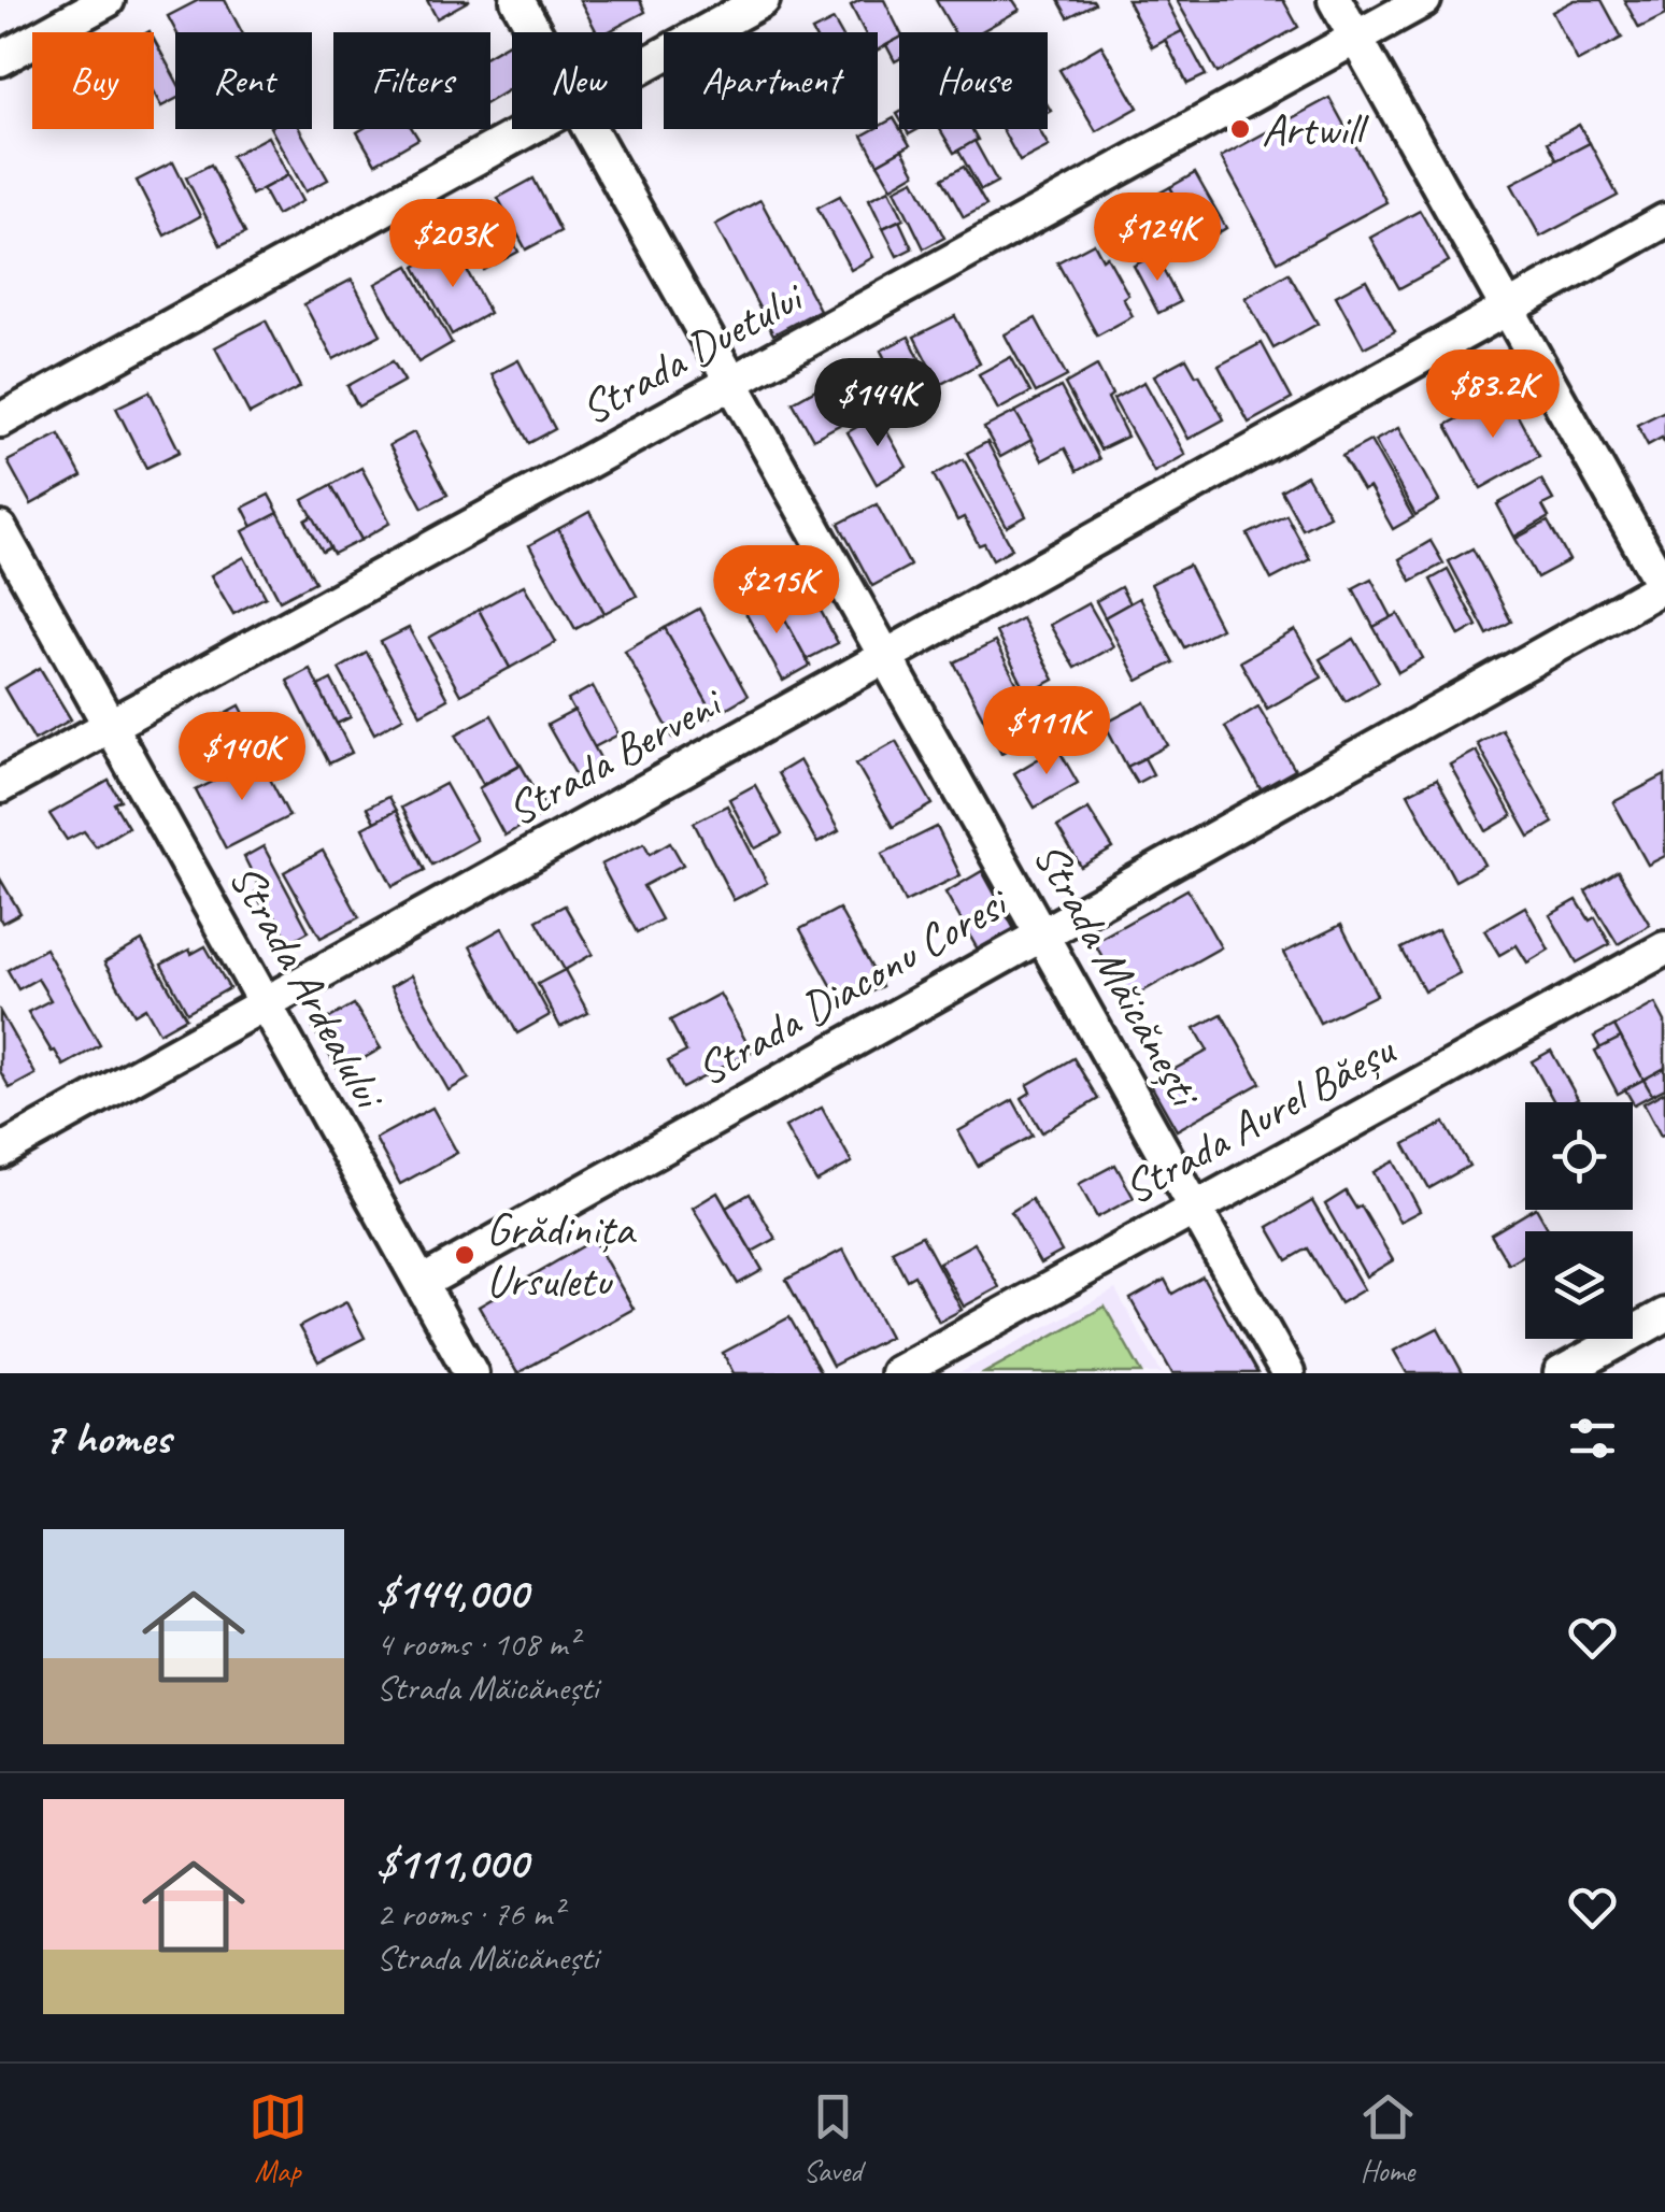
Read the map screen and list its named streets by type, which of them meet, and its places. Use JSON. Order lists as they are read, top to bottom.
{
  "streets": {
    "street": [
      "Strada Duetului",
      "Strada Berveni",
      "Strada Măicănești",
      "Strada Ardealului",
      "Strada Diaconu Coresi",
      "Strada Aurel Băeșu"
    ]
  },
  "crossings": [
    ["Strada Duetului", "Strada Măicănești"],
    ["Strada Duetului", "Strada Ardealului"],
    ["Strada Berveni", "Strada Măicănești"],
    ["Strada Berveni", "Strada Ardealului"],
    ["Strada Măicănești", "Strada Diaconu Coresi"],
    ["Strada Măicănești", "Strada Aurel Băeșu"],
    ["Strada Ardealului", "Strada Diaconu Coresi"]
  ],
  "places": ["Artwill", "Grădinița Ursuletu"],
  "page": {
    "chip": [
      "Buy",
      "Rent",
      "Filters",
      "New",
      "Apartment",
      "House"
    ],
    "price": [
      "$124K",
      "$203K",
      "$83.2K",
      "$144K",
      "$215K",
      "$111K",
      "$140K"
    ],
    "heading": "7 homes",
    "list": [
      {
        "name": "$144,000",
        "note": "4 rooms · 108 m² · Strada Măicănești"
      },
      {
        "name": "$111,000",
        "note": "2 rooms · 76 m² · Strada Măicănești"
      }
    ],
    "tabs": ["Map", "Saved", "Home"]
  }
}
